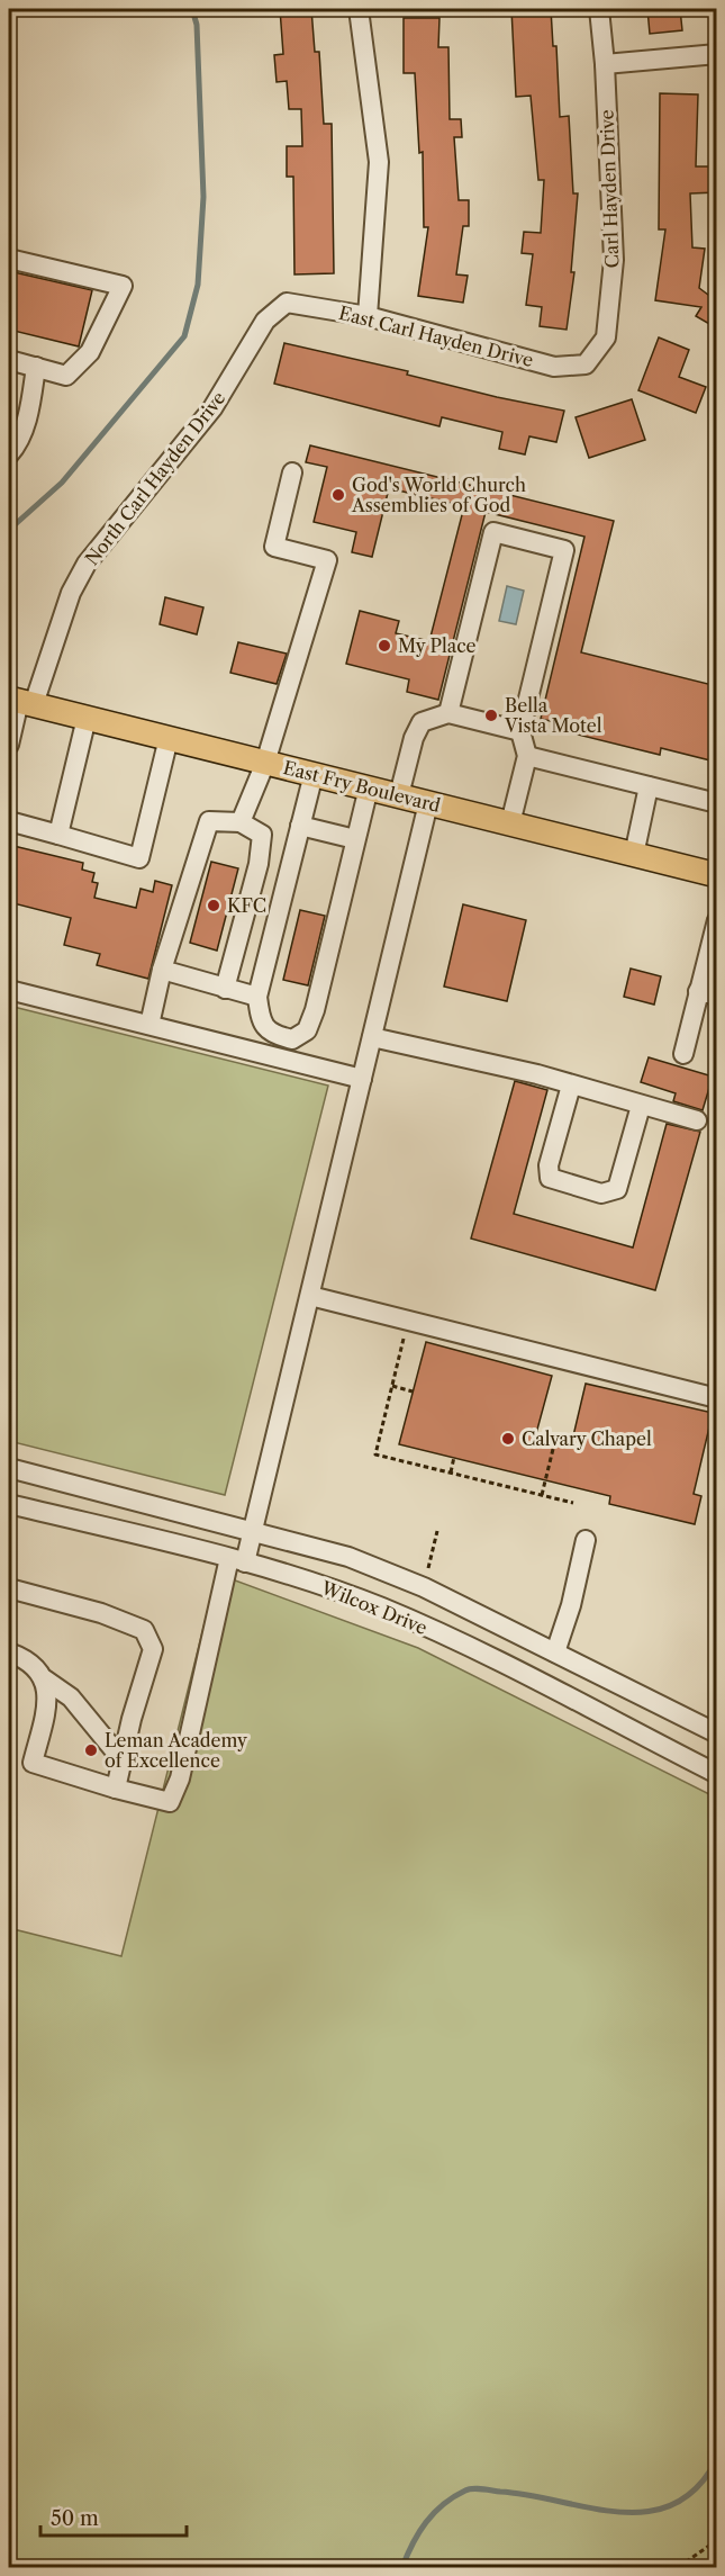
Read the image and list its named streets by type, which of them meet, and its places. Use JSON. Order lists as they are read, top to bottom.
{
  "streets": {
    "main road": ["East Fry Boulevard"],
    "street": [
      "Carl Hayden Drive",
      "East Carl Hayden Drive",
      "North Carl Hayden Drive",
      "Wilcox Drive"
    ]
  },
  "crossings": [
    ["Carl Hayden Drive", "East Carl Hayden Drive"],
    ["East Carl Hayden Drive", "North Carl Hayden Drive"],
    ["North Carl Hayden Drive", "East Fry Boulevard"]
  ],
  "places": [
    "God's World Church Assemblies of God",
    "My Place",
    "Bella Vista Motel",
    "KFC",
    "Calvary Chapel",
    "Leman Academy of Excellence"
  ],
  "scale_bar": "50 m"
}
